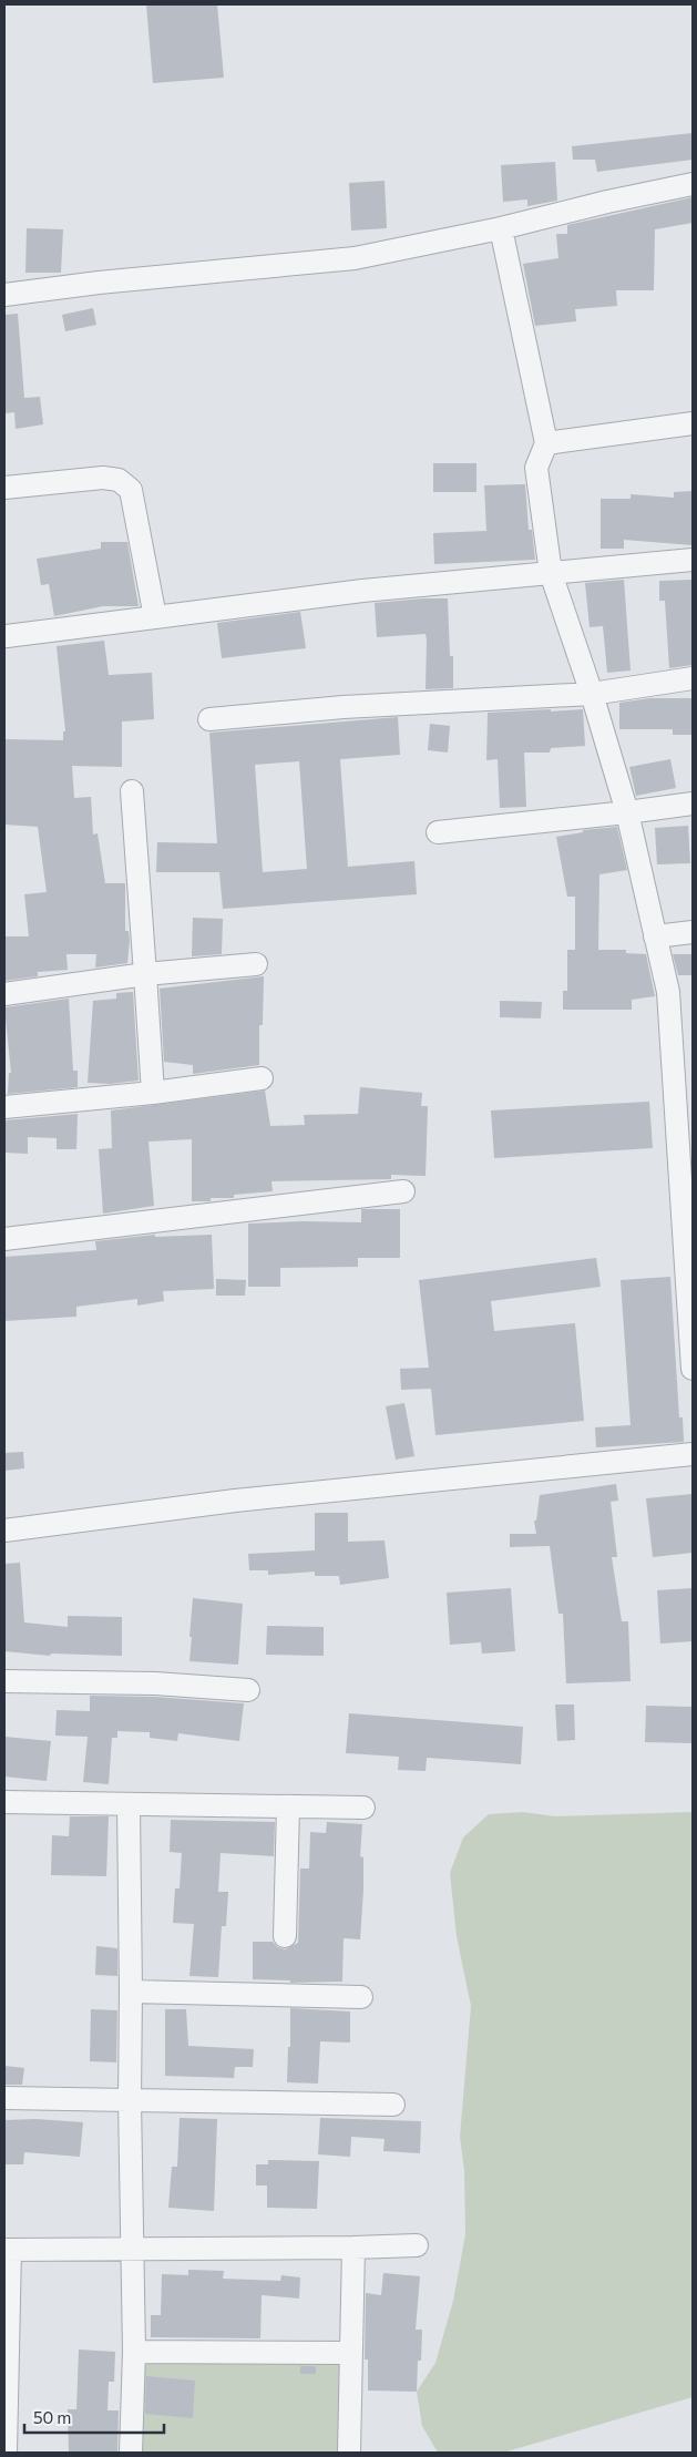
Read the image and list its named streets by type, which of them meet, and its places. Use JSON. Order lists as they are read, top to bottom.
{
  "scale_bar": "50 m"
}
